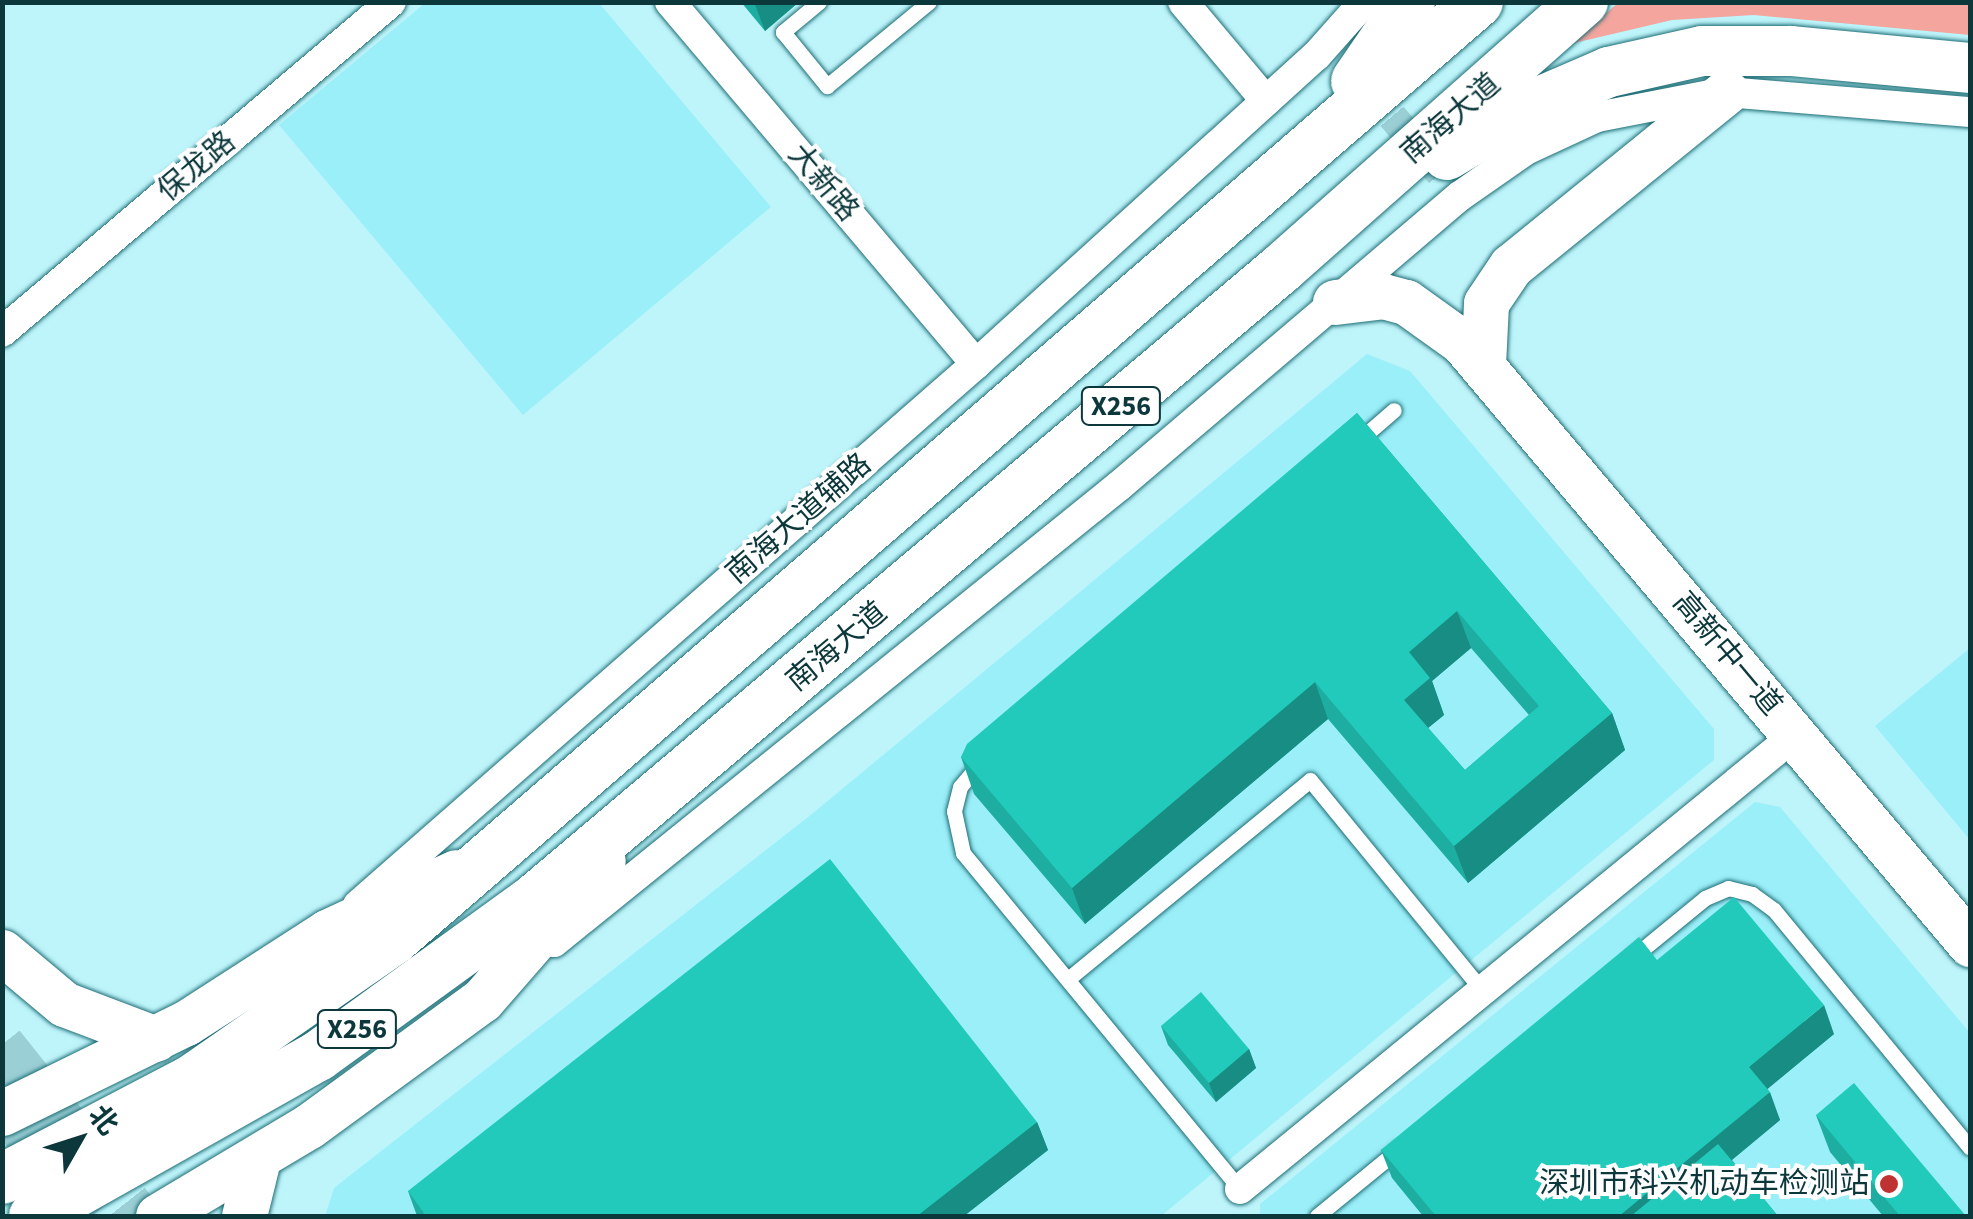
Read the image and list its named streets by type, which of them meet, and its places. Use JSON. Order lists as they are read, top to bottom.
{
  "streets": {
    "main road": ["南海大道", "X256"],
    "street": [
      "保龙路",
      "大新路",
      "南海大道辅路",
      "高新中一道"
    ]
  },
  "crossings": [
    ["大新路", "南海大道辅路"]
  ],
  "places": ["深圳市科兴机动车检测站"],
  "north": "top right"
}
